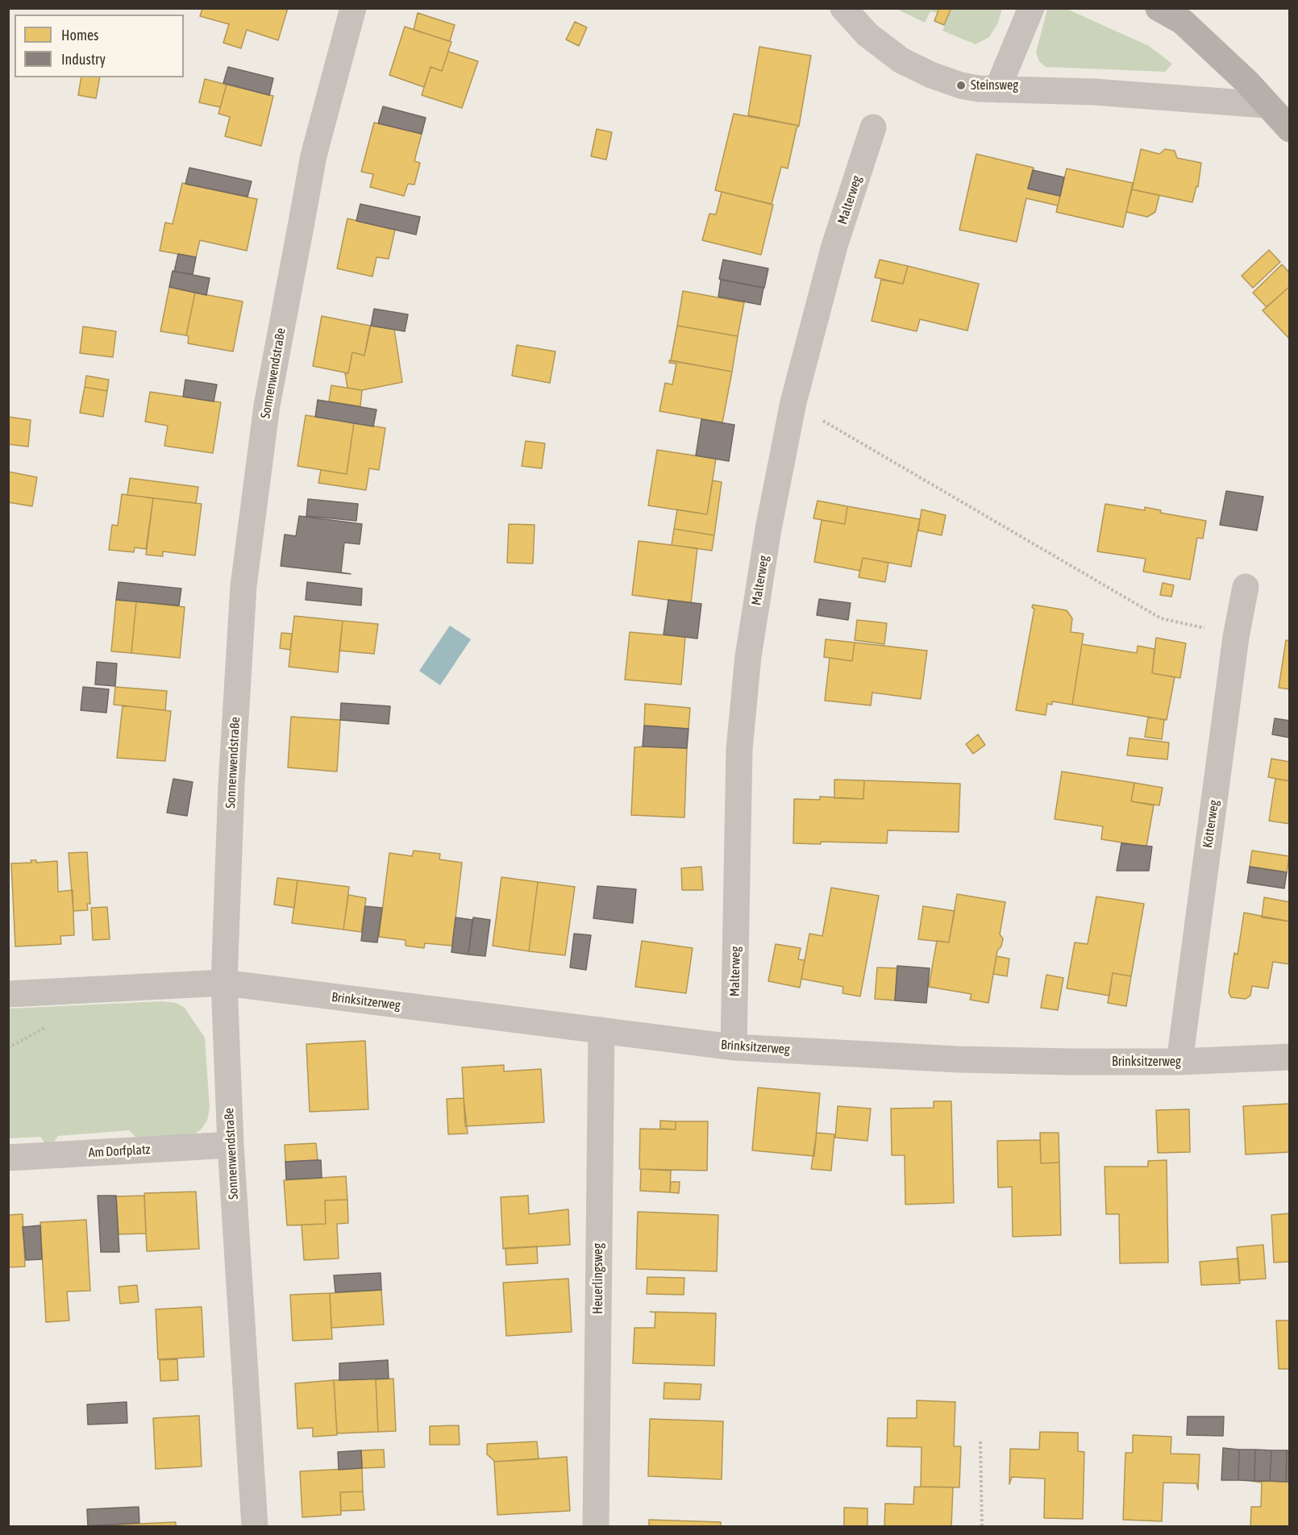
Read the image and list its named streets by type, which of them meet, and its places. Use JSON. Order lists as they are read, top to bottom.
{
  "streets": {
    "street": [
      "Malterweg",
      "Sonnenwendstraße",
      "Kötterweg",
      "Brinksitzerweg",
      "Am Dorfplatz",
      "Heuerlingsweg"
    ]
  },
  "crossings": [
    ["Malterweg", "Brinksitzerweg"],
    ["Sonnenwendstraße", "Brinksitzerweg"],
    ["Sonnenwendstraße", "Am Dorfplatz"],
    ["Kötterweg", "Brinksitzerweg"],
    ["Brinksitzerweg", "Heuerlingsweg"]
  ],
  "places": ["Steinsweg"],
  "legend": ["Homes", "Industry"]
}
